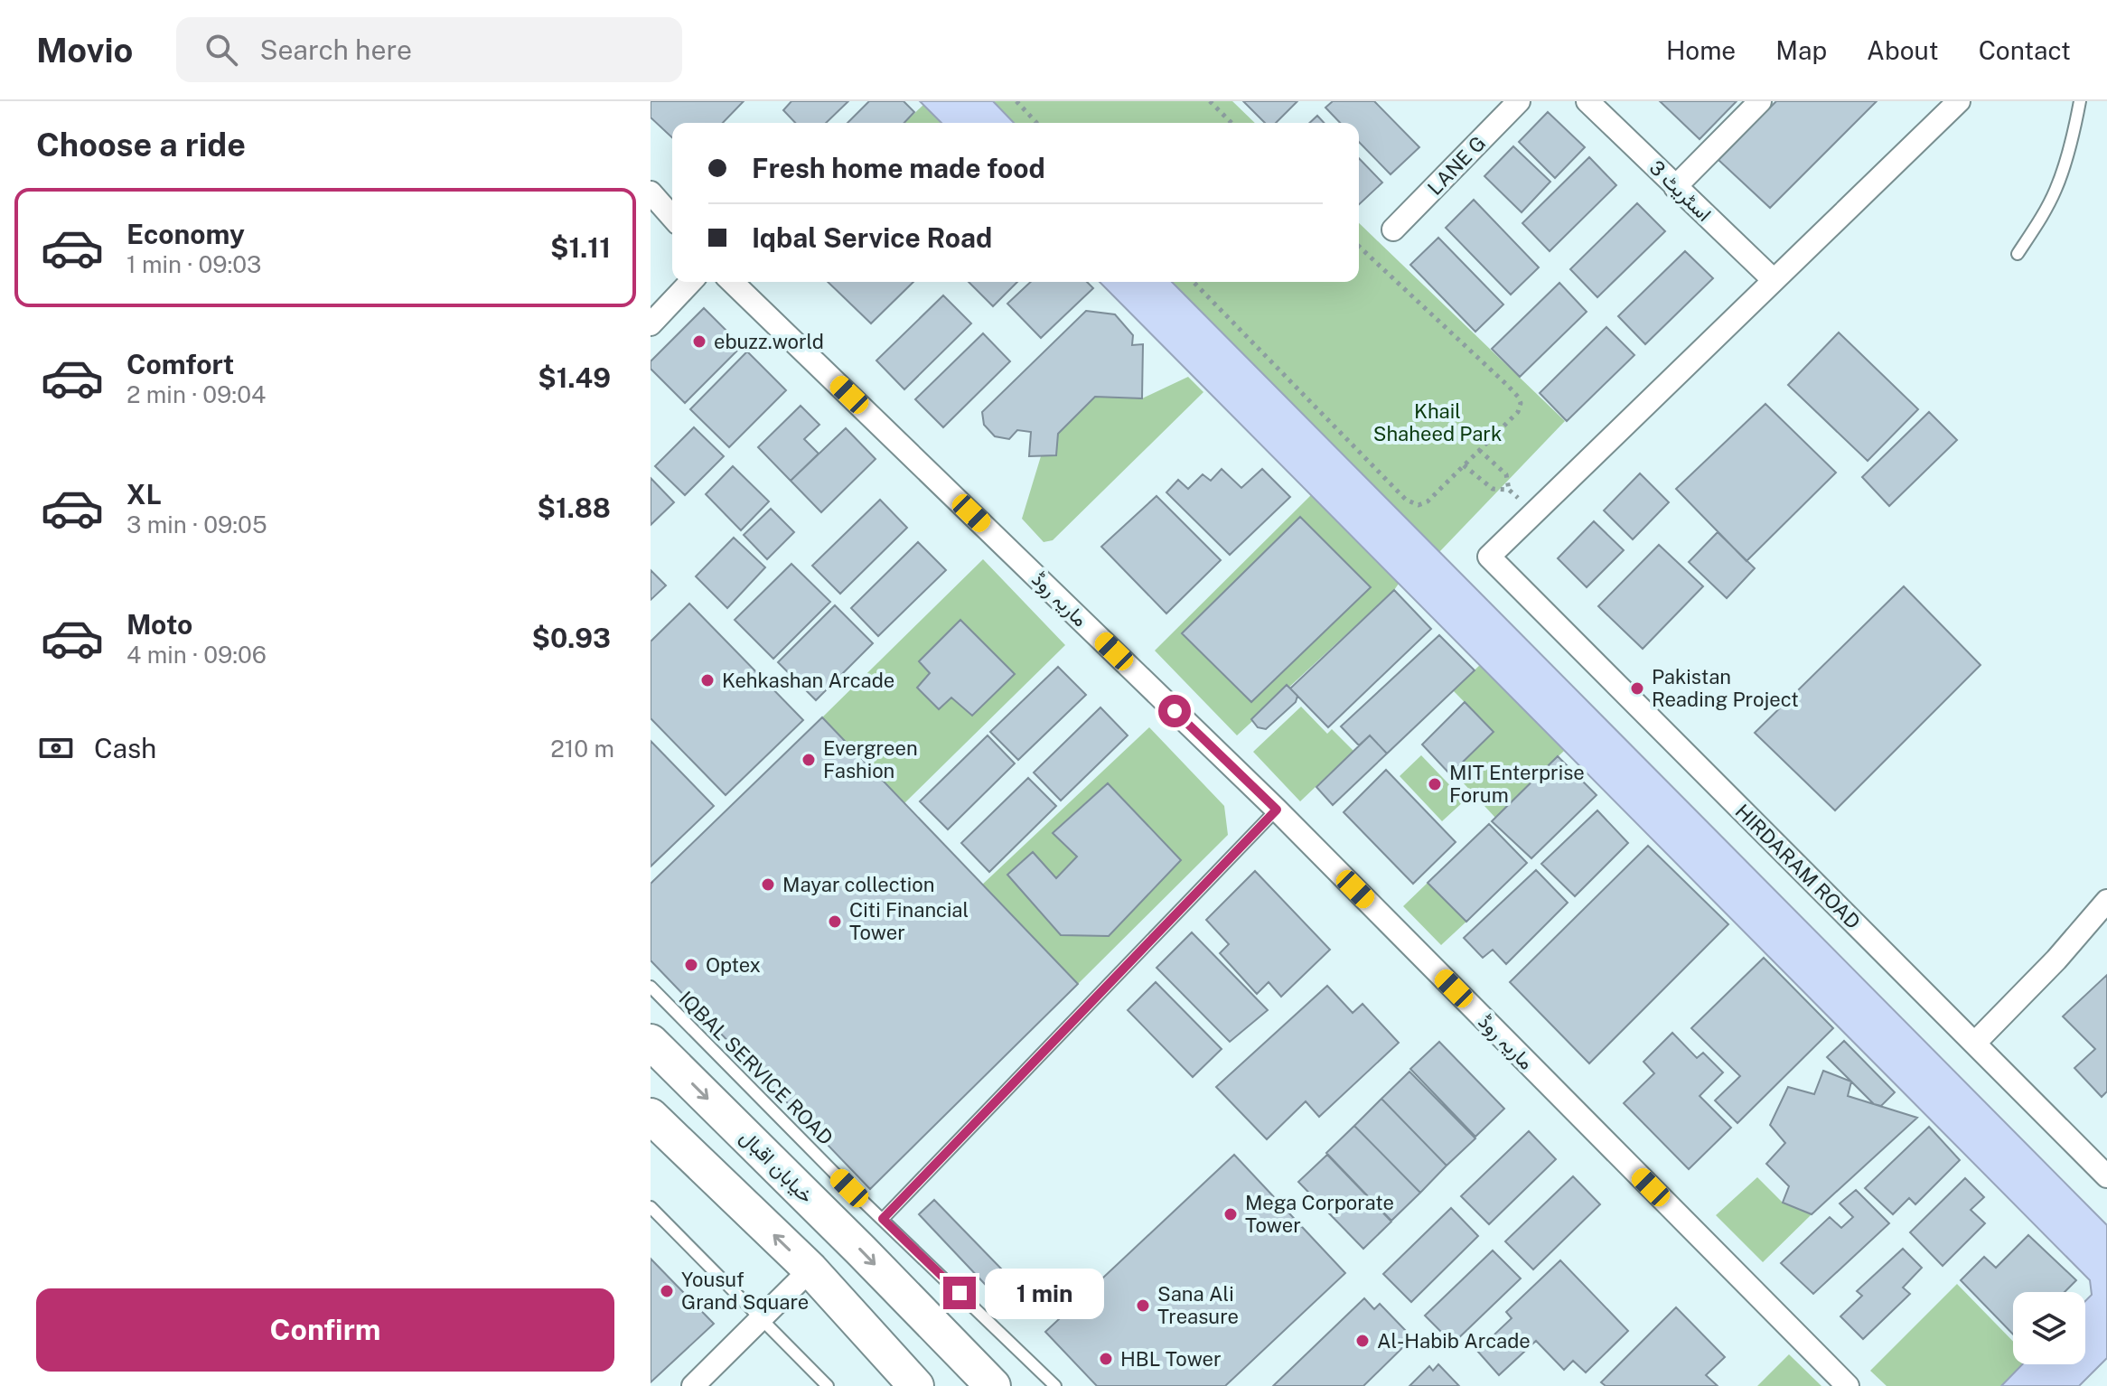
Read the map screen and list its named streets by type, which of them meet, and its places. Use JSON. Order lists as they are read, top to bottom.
{
  "streets": {
    "main road": ["خیابان اقبال"],
    "street": [
      "LANE G",
      "اسٹریٹ 3",
      "ماریہ روڈ",
      "HIRDARAM ROAD"
    ],
    "lane": ["IQBAL SERVICE ROAD"]
  },
  "crossings": [
    ["اسٹریٹ 3", "HIRDARAM ROAD"]
  ],
  "parks": ["Khail Shaheed Park"],
  "places": [
    "ebuzz.world",
    "Kehkashan Arcade",
    "Pakistan Reading Project",
    "Evergreen Fashion",
    "MIT Enterprise Forum",
    "Mayar collection",
    "Citi Financial Tower",
    "Optex",
    "Mega Corporate Tower",
    "Yousuf Grand Square",
    "Sana Ali Treasure",
    "Al-Habib Arcade",
    "HBL Tower"
  ],
  "page": {
    "header": "Movio",
    "search": "Search here",
    "nav": [
      "Home",
      "Map",
      "About",
      "Contact"
    ],
    "heading": "Choose a ride",
    "banner": ["Fresh home made food", "Iqbal Service Road"],
    "list": [
      {
        "name": "Economy",
        "note": "1 min · 09:03",
        "value": "$1.11"
      },
      {
        "name": "Comfort",
        "note": "2 min · 09:04",
        "value": "$1.49"
      },
      {
        "name": "XL",
        "note": "3 min · 09:05",
        "value": "$1.88"
      },
      {
        "name": "Moto",
        "note": "4 min · 09:06",
        "value": "$0.93"
      }
    ],
    "pay": ["Cash", "210 m"],
    "bubble": "1 min",
    "buttons": "Confirm"
  }
}
